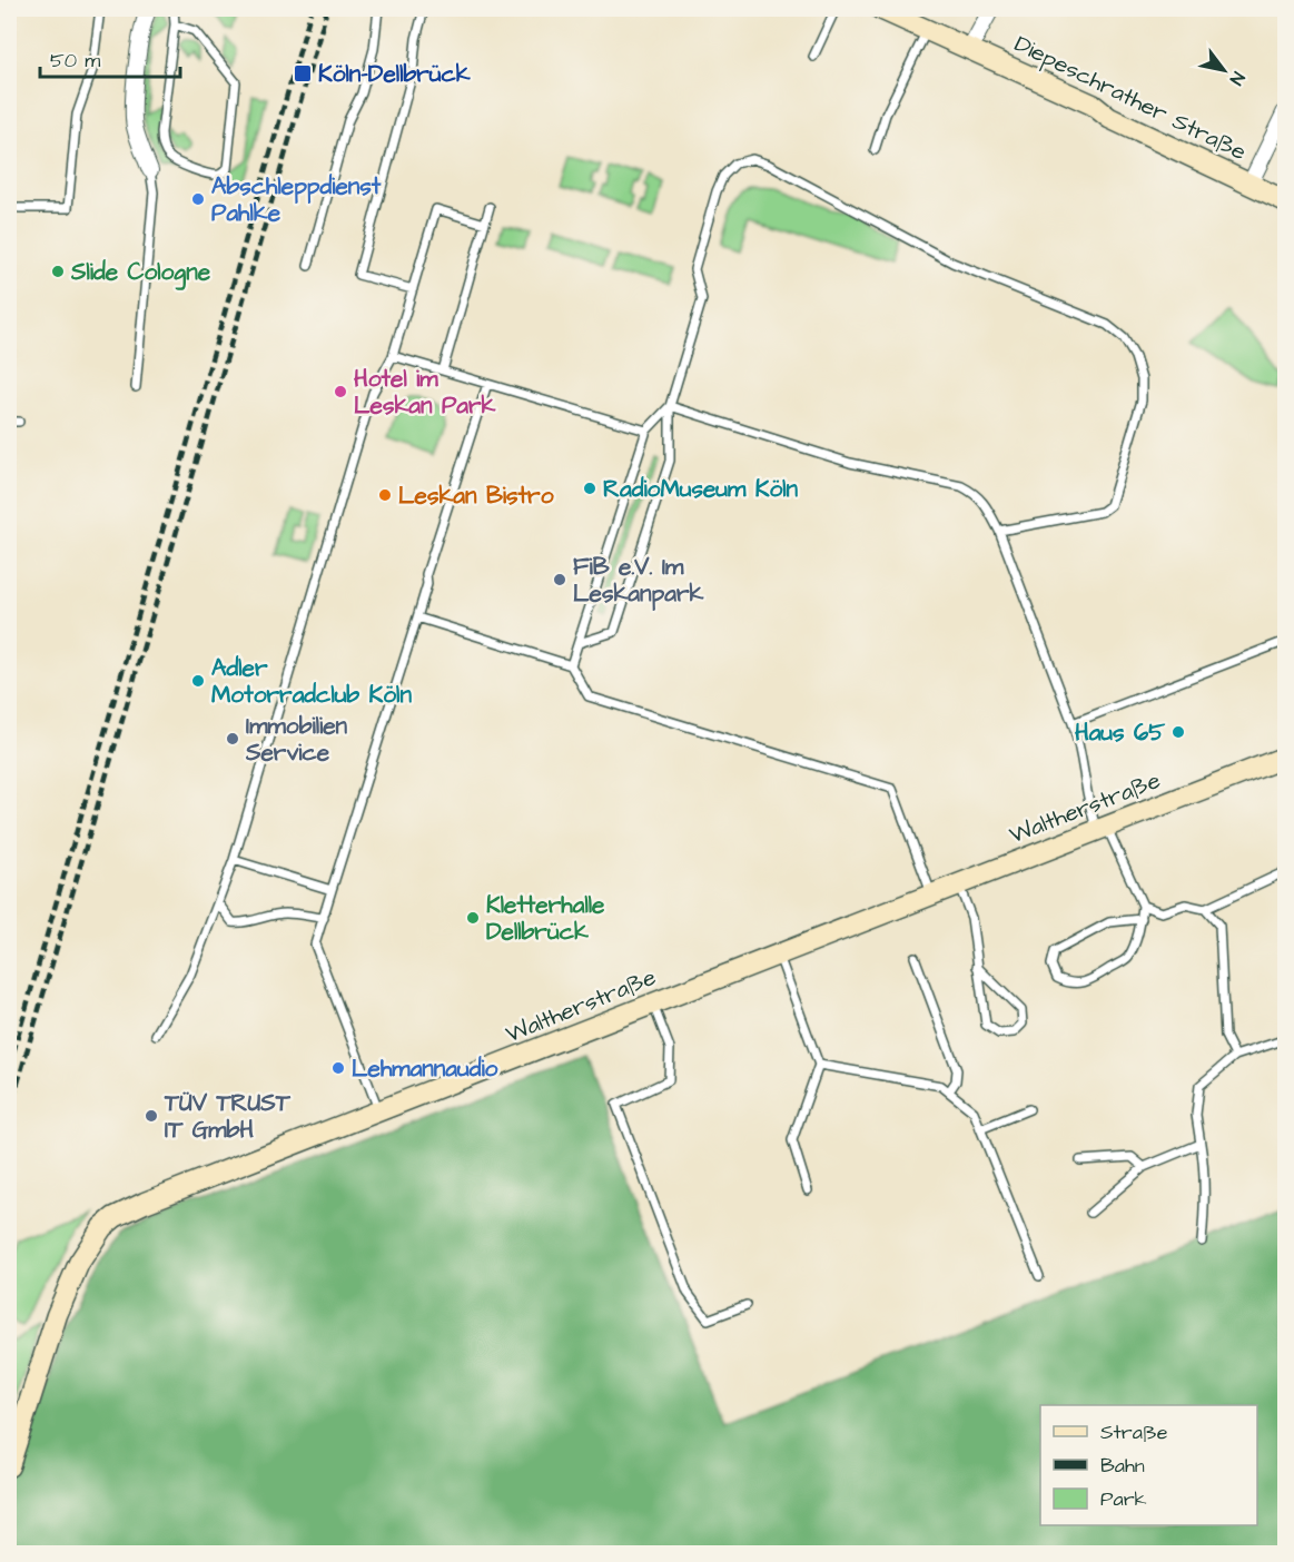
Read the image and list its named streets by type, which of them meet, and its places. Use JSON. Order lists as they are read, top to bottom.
{
  "streets": {
    "street": ["Diepeschrather Straße", "Waltherstraße"]
  },
  "places": {
    "transit": ["Köln-Dellbrück"],
    "other": [
      "Abschleppdienst Pahlke",
      "Slide Cologne",
      "Hotel im Leskan Park",
      "RadioMuseum Köln",
      "Leskan Bistro",
      "FiB e.V. Im Leskanpark",
      "Adler Motorradclub Köln",
      "Haus 65",
      "Immobilien Service",
      "Kletterhalle Dellbrück",
      "Lehmannaudio",
      "TÜV TRUST IT GmbH"
    ]
  },
  "legend": ["Straße", "Bahn", "Park"],
  "scale_bar": "50 m",
  "north": "bottom right"
}
